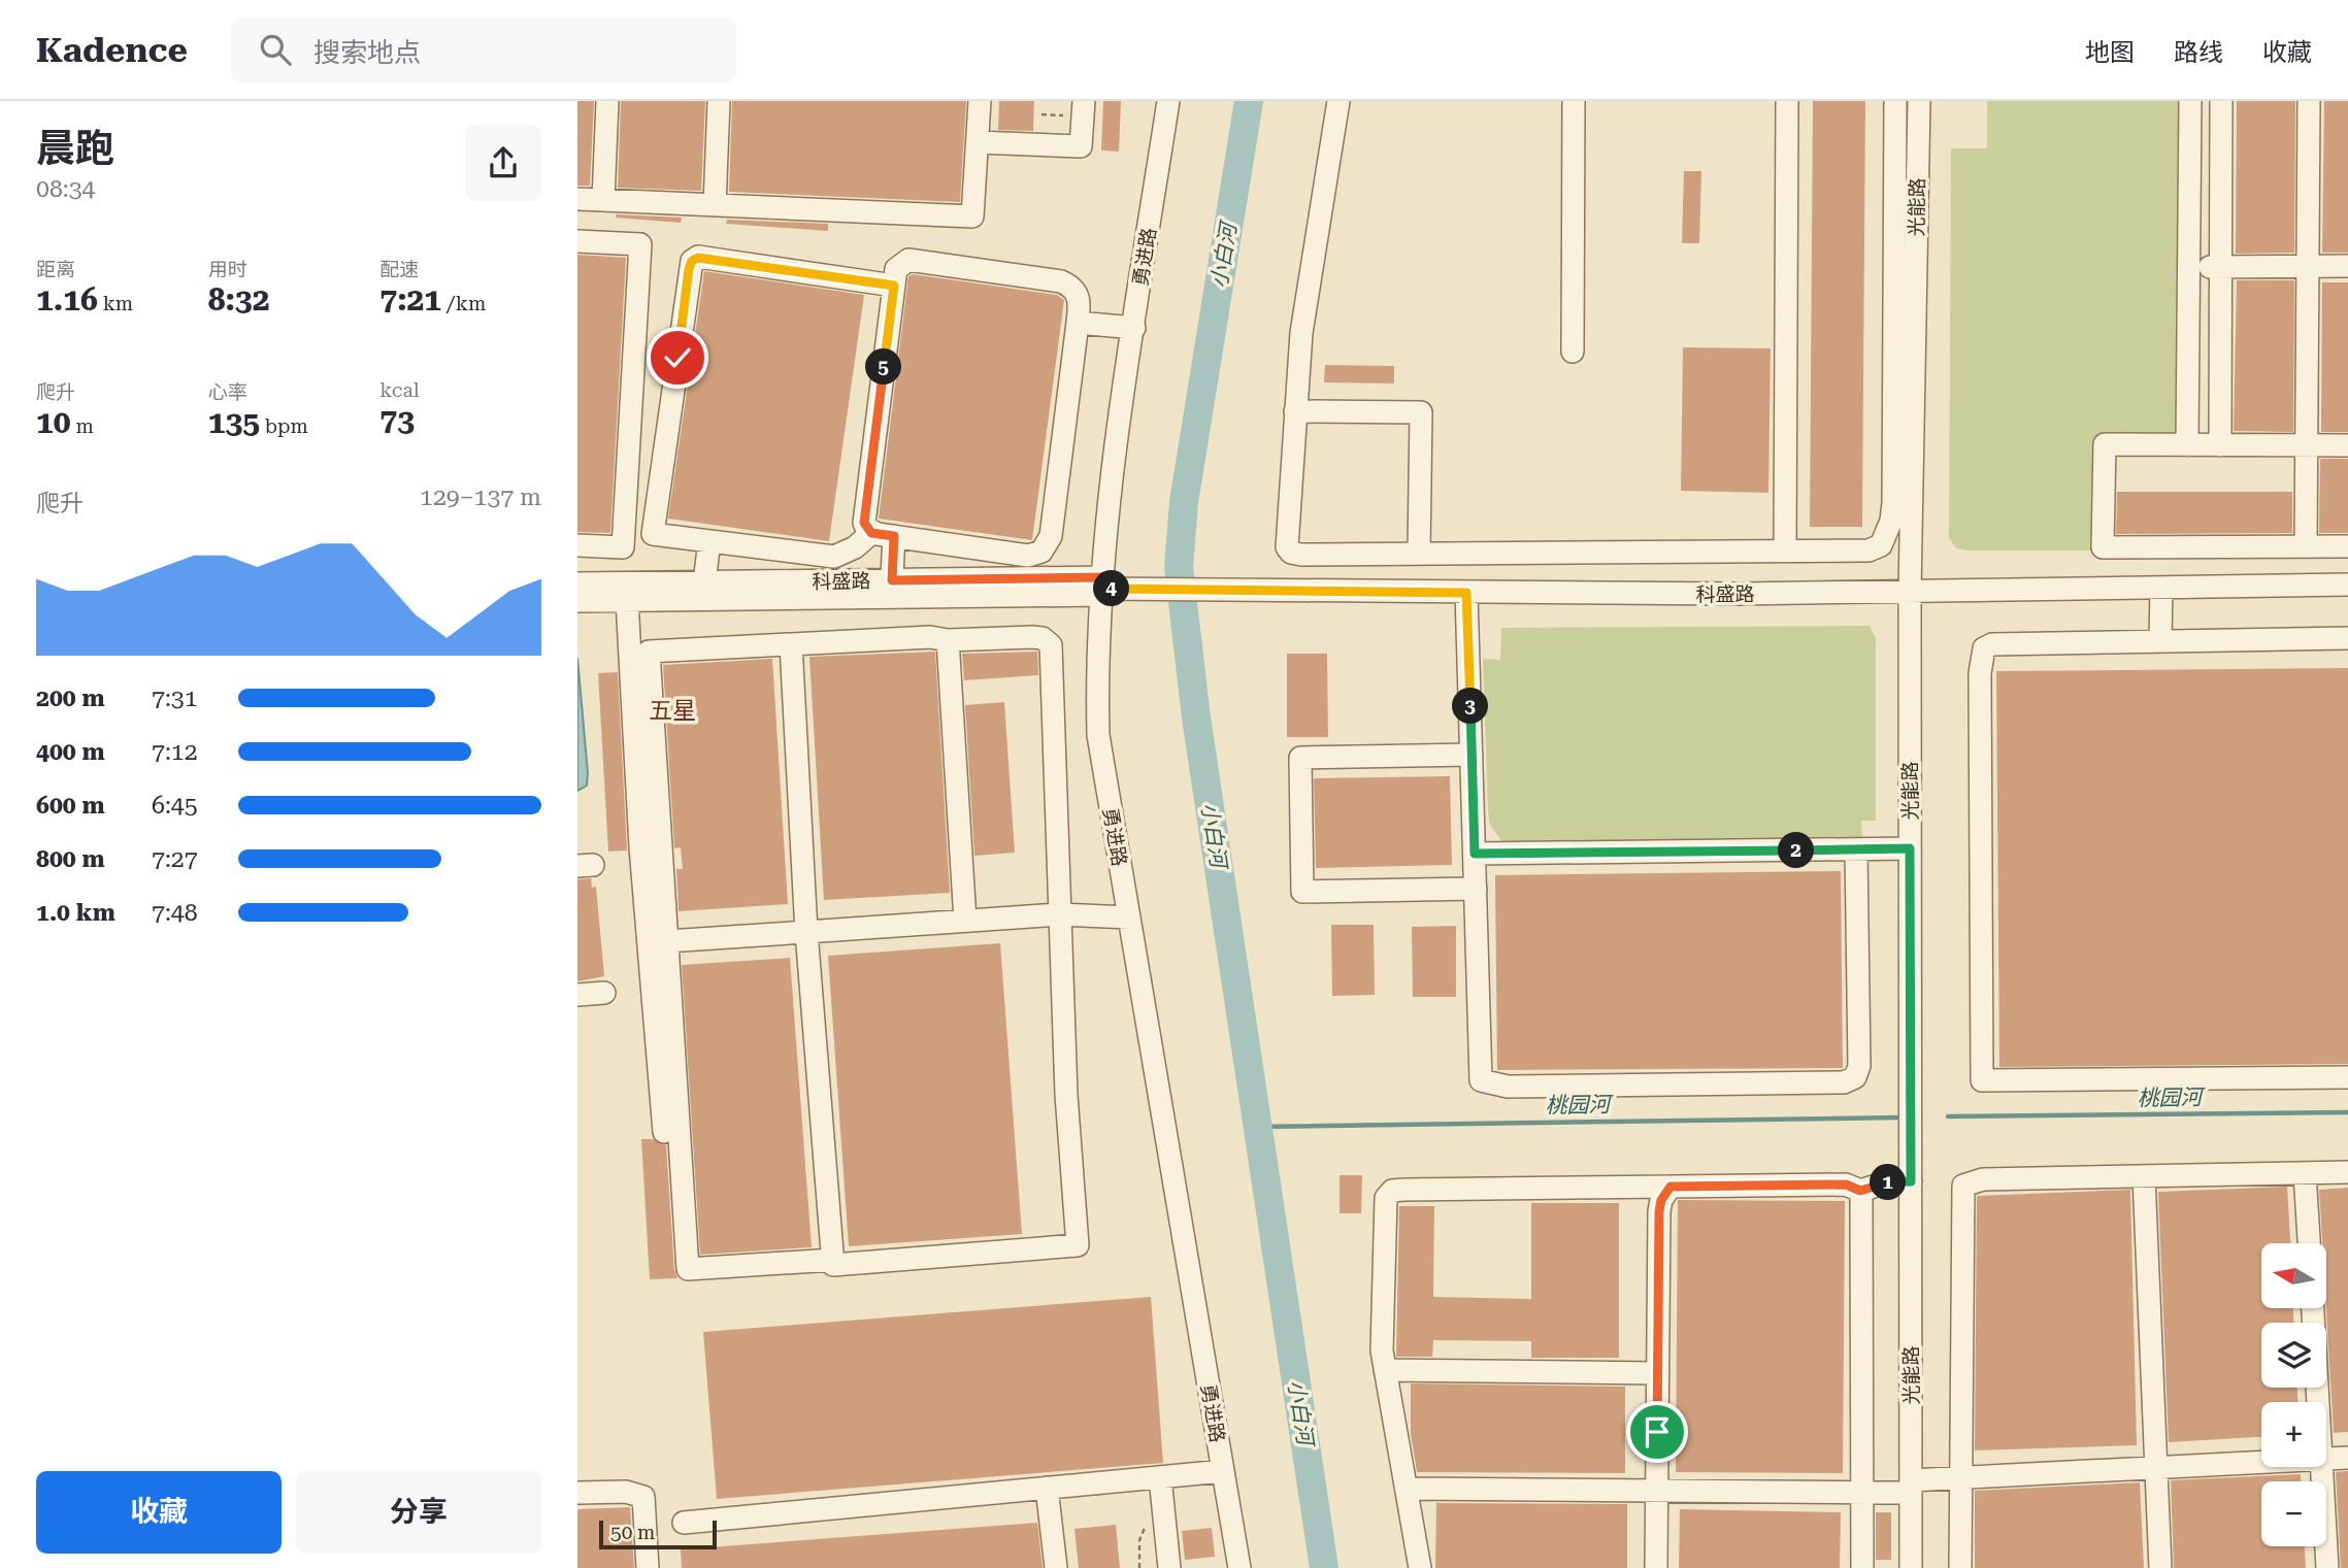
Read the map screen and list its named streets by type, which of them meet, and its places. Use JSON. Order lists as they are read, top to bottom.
{
  "streets": {
    "street": ["光能路", "勇进路", "科盛路"]
  },
  "crossings": [
    ["光能路", "科盛路"],
    ["勇进路", "科盛路"]
  ],
  "districts": ["五星"],
  "water": ["小白河", "桃园河"],
  "scale_bar": "50 m",
  "north": "left",
  "page": {
    "header": "Kadence",
    "search": "搜索地点",
    "nav": ["地图", "路线", "收藏"],
    "heading": ["晨跑", "08:34"],
    "stats": [
      ["距离", "1.16 km"],
      ["用时", "8:32"],
      ["配速", "7:21 /km"],
      ["爬升", "10 m"],
      ["心率", "135 bpm"],
      ["kcal", "73"]
    ],
    "pins": [
      "5",
      "4",
      "3",
      "2",
      "1"
    ],
    "chart": ["爬升", "129–137 m"],
    "list": [
      {
        "name": "200 m",
        "note": "7:31"
      },
      {
        "name": "400 m",
        "note": "7:12"
      },
      {
        "name": "600 m",
        "note": "6:45"
      },
      {
        "name": "800 m",
        "note": "7:27"
      },
      {
        "name": "1.0 km",
        "note": "7:48"
      }
    ],
    "map_buttons": ["+", "−"],
    "buttons": ["收藏", "分享"],
    "scale": "50 m"
  }
}
